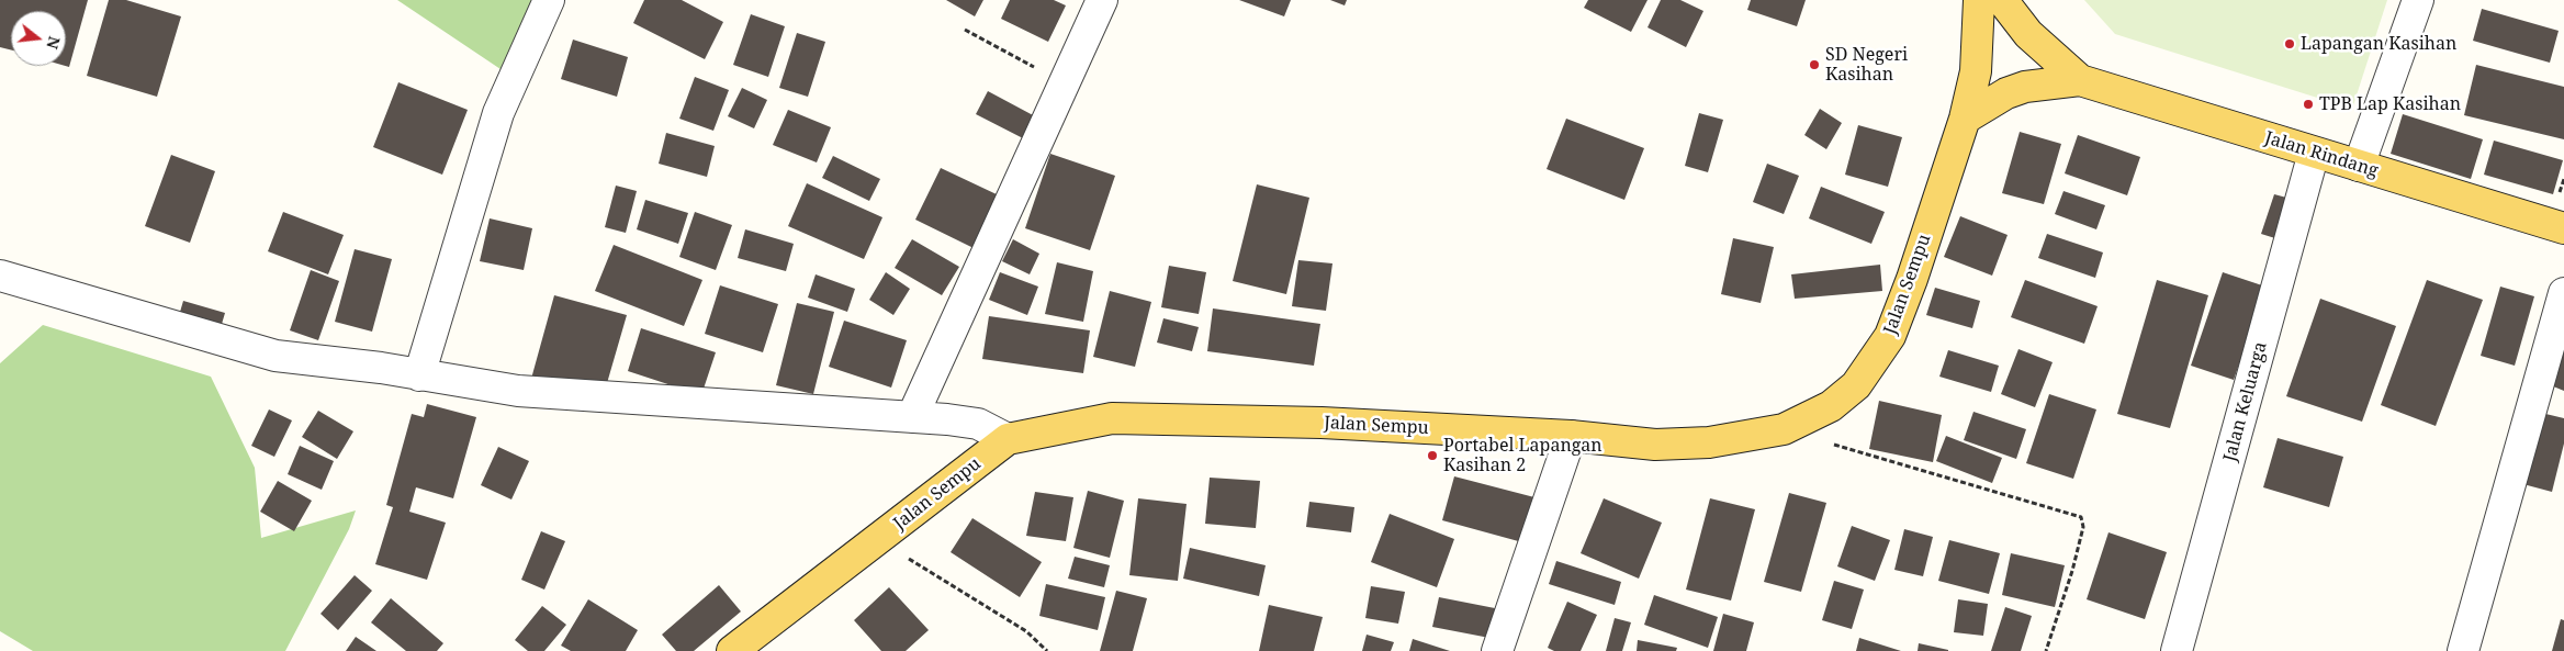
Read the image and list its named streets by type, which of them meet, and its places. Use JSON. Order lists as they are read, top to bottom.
{
  "streets": {
    "main road": ["Jalan Rindang", "Jalan Sempu"],
    "street": ["Jalan Keluarga"]
  },
  "crossings": [
    ["Jalan Rindang", "Jalan Sempu"],
    ["Jalan Rindang", "Jalan Keluarga"]
  ],
  "places": [
    "Lapangan Kasihan",
    "SD Negeri Kasihan",
    "TPB Lap Kasihan",
    "Portabel Lapangan Kasihan 2"
  ],
  "north": "right"
}
